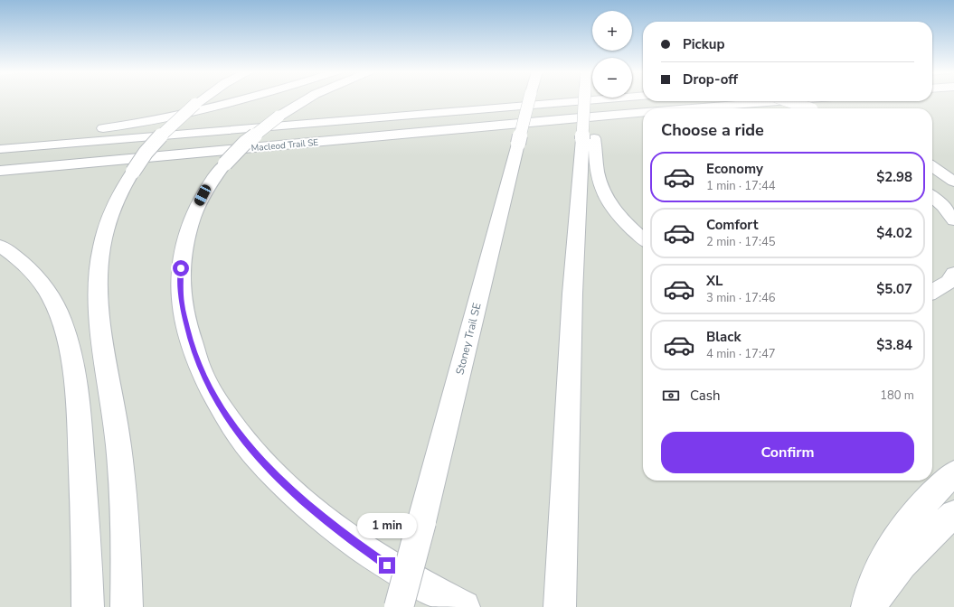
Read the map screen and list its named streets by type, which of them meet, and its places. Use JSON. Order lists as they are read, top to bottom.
{
  "streets": {
    "highway": ["Macleod Trail SE", "Stoney Trail SE"]
  },
  "page": {
    "map_buttons": ["+", "−"],
    "banner": ["Pickup", "Drop-off"],
    "heading": "Choose a ride",
    "list": [
      {
        "name": "Economy",
        "note": "1 min · 17:44",
        "value": "$2.98"
      },
      {
        "name": "Comfort",
        "note": "2 min · 17:45",
        "value": "$4.02"
      },
      {
        "name": "XL",
        "note": "3 min · 17:46",
        "value": "$5.07"
      },
      {
        "name": "Black",
        "note": "4 min · 17:47",
        "value": "$3.84"
      }
    ],
    "pay": ["Cash", "180 m"],
    "buttons": "Confirm",
    "bubble": "1 min"
  }
}
